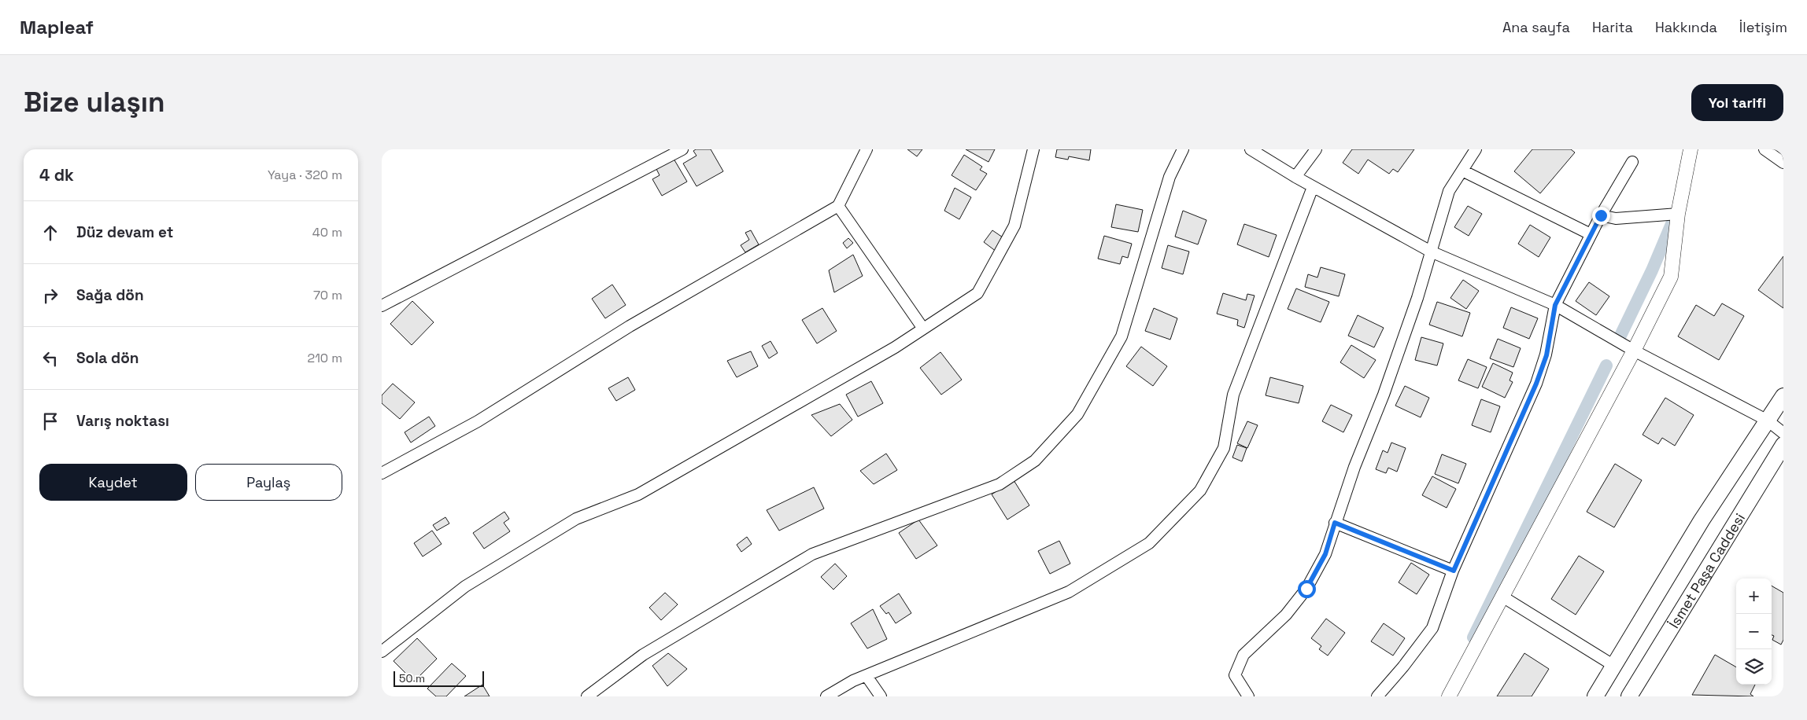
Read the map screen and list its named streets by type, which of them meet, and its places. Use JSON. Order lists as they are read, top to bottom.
{
  "streets": {
    "main road": ["İsmet Paşa Caddesi"]
  },
  "scale_bar": "50 m",
  "page": {
    "header": "Mapleaf",
    "nav": [
      "Ana sayfa",
      "Harita",
      "Hakkında",
      "İletişim"
    ],
    "buttons": [
      "Yol tarifi",
      ["Kaydet", "Paylaş"]
    ],
    "title": "Bize ulaşın",
    "heading": ["4 dk", "Yaya · 320 m"],
    "list": [
      ["Düz devam et", "40 m"],
      ["Sağa dön", "70 m"],
      ["Sola dön", "210 m"],
      "Varış noktası"
    ],
    "map_buttons": ["+", "−"],
    "scale": "50 m"
  }
}
